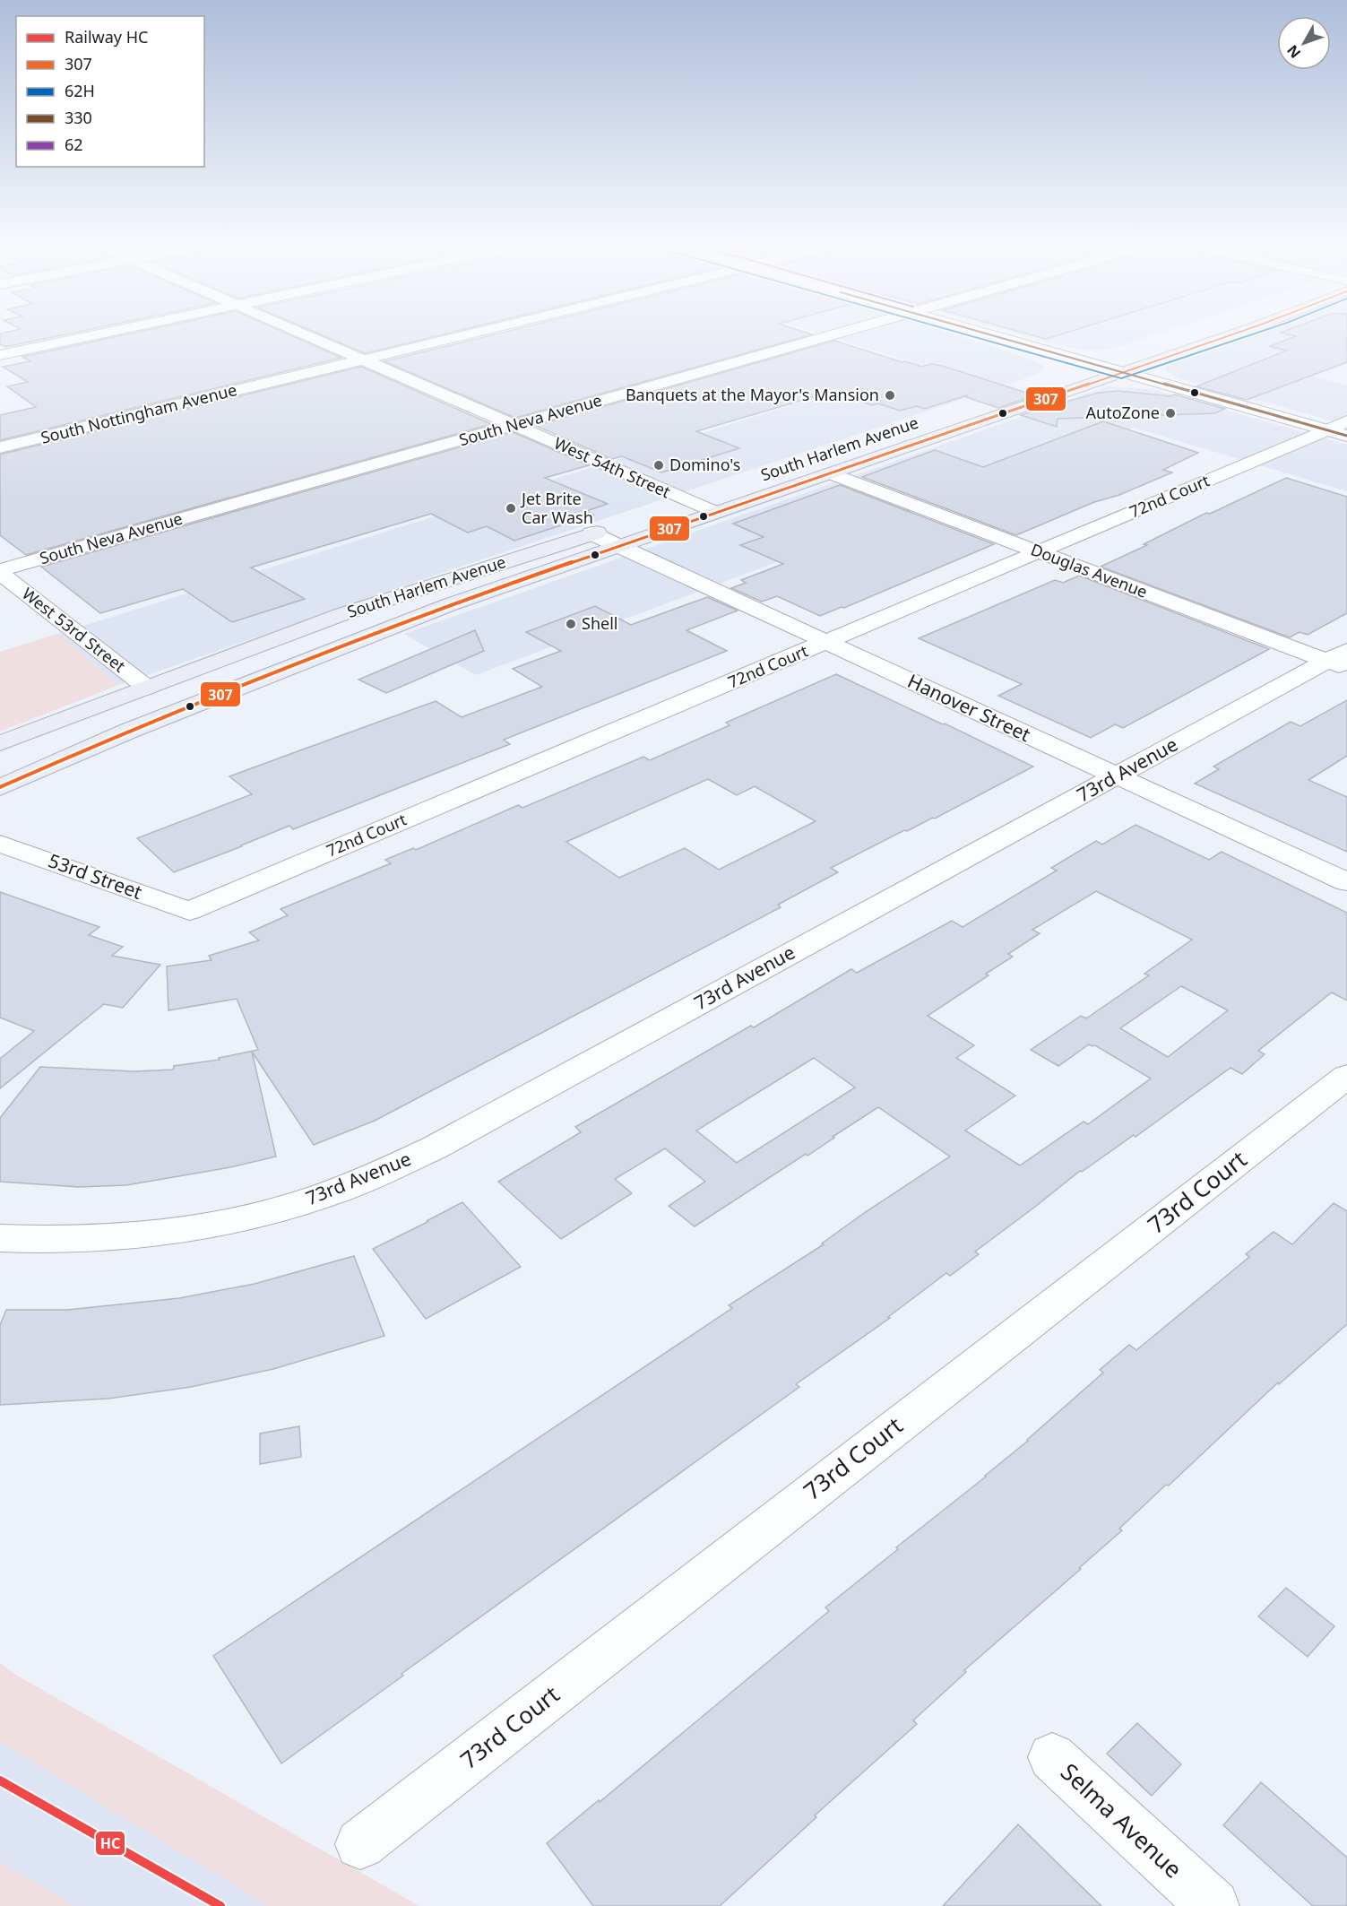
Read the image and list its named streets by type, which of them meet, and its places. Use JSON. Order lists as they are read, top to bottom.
{
  "streets": {
    "main road": ["South Harlem Avenue"],
    "street": [
      "South Nottingham Avenue",
      "South Neva Avenue",
      "West 54th Street",
      "72nd Court",
      "Douglas Avenue",
      "West 53rd Street",
      "Hanover Street",
      "73rd Avenue",
      "53rd Street",
      "73rd Court",
      "Selma Avenue"
    ]
  },
  "crossings": [
    ["South Nottingham Avenue", "West 54th Street"],
    ["South Neva Avenue", "West 54th Street"],
    ["South Neva Avenue", "West 53rd Street"],
    ["South Harlem Avenue", "West 54th Street"],
    ["South Harlem Avenue", "Douglas Avenue"],
    ["South Harlem Avenue", "West 53rd Street"],
    ["South Harlem Avenue", "Hanover Street"],
    ["72nd Court", "Douglas Avenue"],
    ["72nd Court", "Hanover Street"],
    ["72nd Court", "53rd Street"],
    ["Douglas Avenue", "73rd Avenue"],
    ["Hanover Street", "73rd Avenue"]
  ],
  "places": [
    "Banquets at the Mayor's Mansion",
    "AutoZone",
    "Domino's",
    "Jet Brite Car Wash",
    "Shell"
  ],
  "lines": [
    "transit line 307",
    "transit line 62H",
    "transit line 330",
    "rail line HC"
  ],
  "legend": [
    "Railway HC",
    "307",
    "62H",
    "330",
    "62"
  ],
  "north": "bottom left"
}
